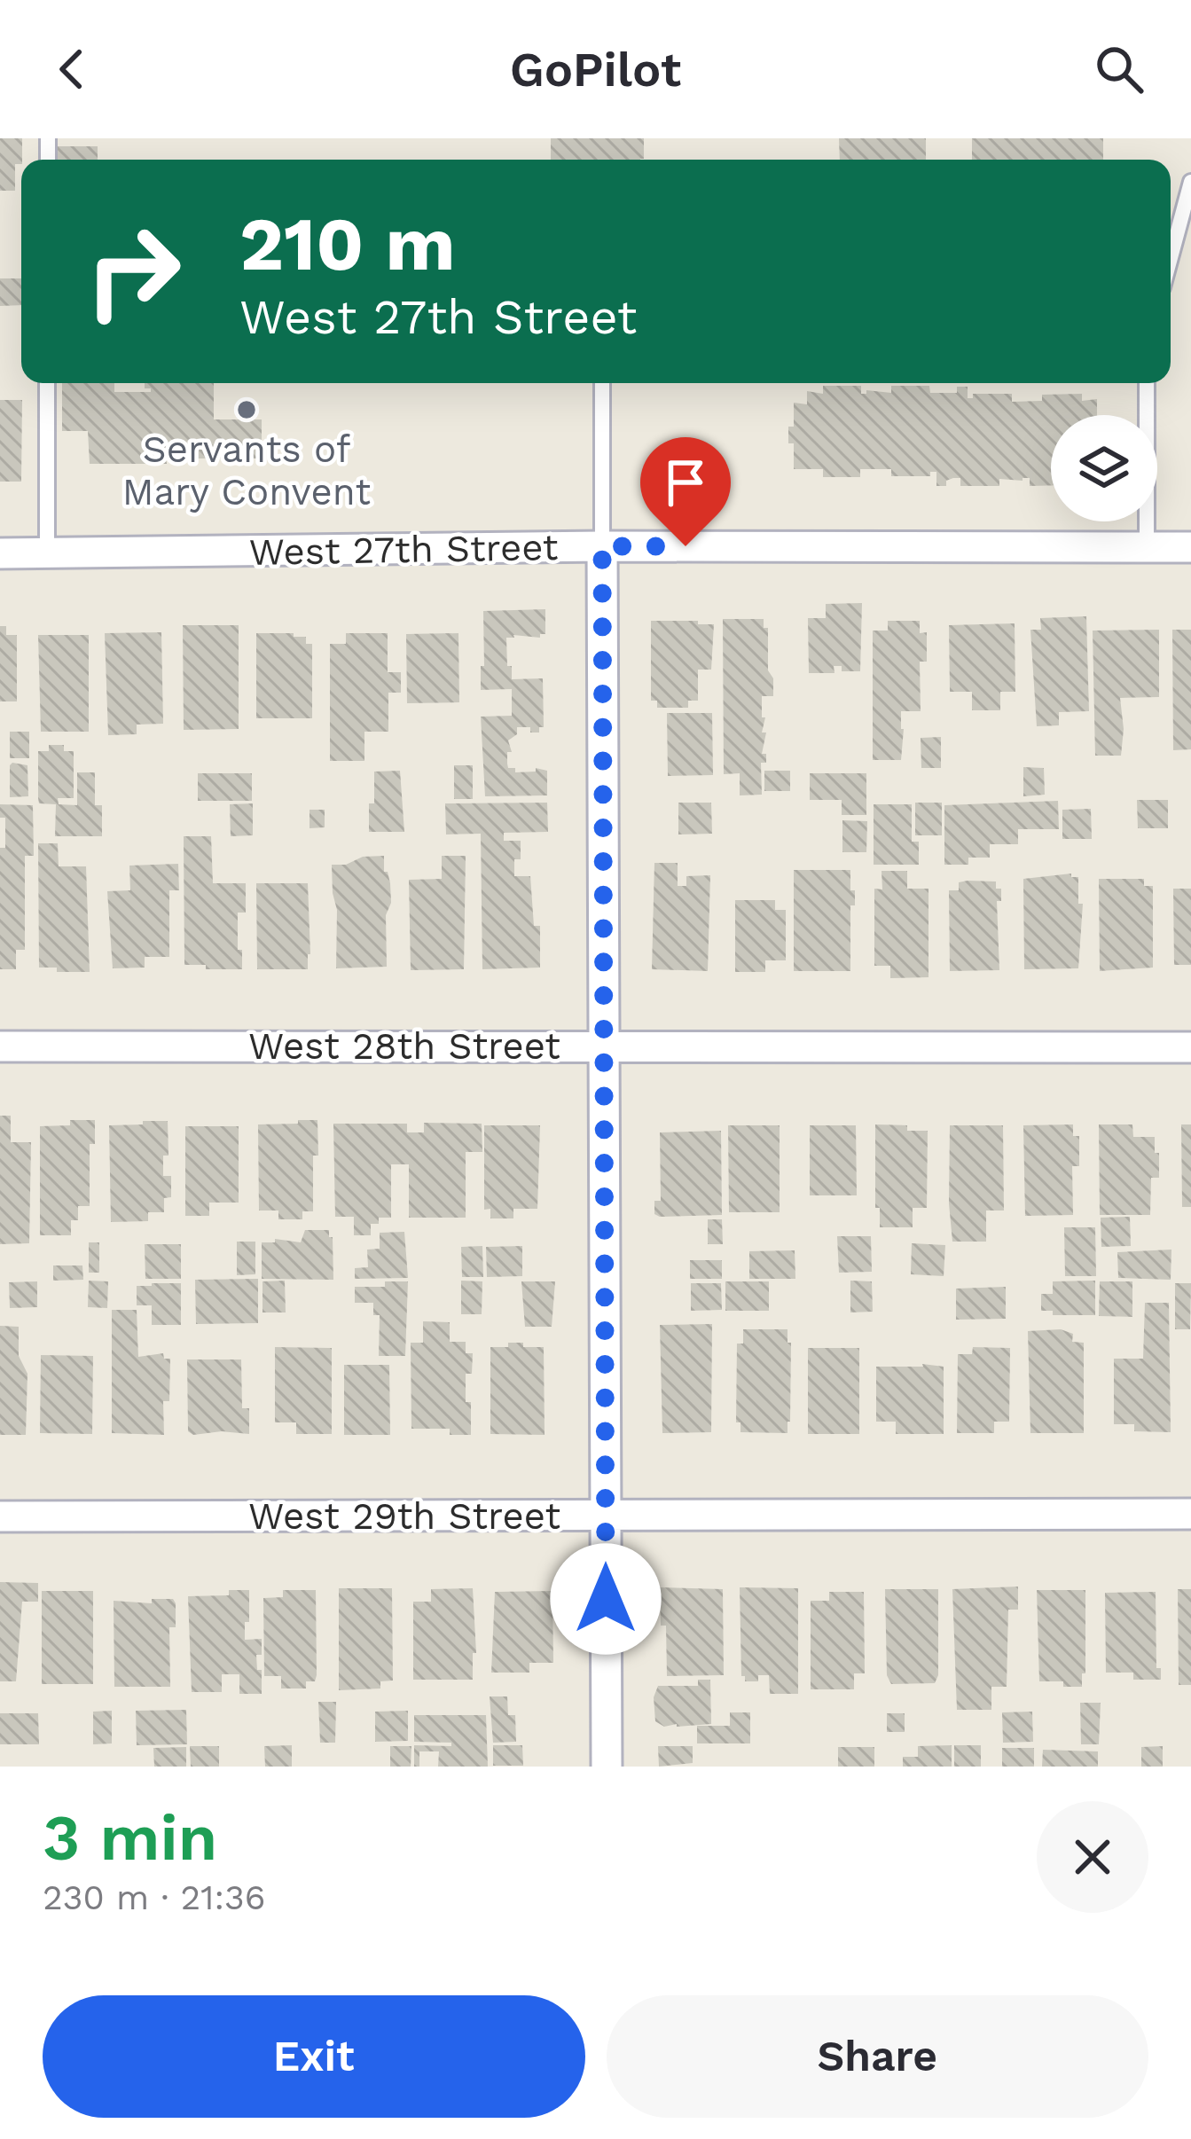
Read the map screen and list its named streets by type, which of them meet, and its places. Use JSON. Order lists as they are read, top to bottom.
{
  "streets": {
    "street": ["West 27th Street", "West 28th Street", "West 29th Street"]
  },
  "places": ["Servants of Mary Convent"],
  "page": {
    "header": "GoPilot",
    "turn": ["210 m", "West 27th Street"],
    "heading": ["3 min", "230 m · 21:36"],
    "buttons": ["Exit", "Share"]
  }
}
